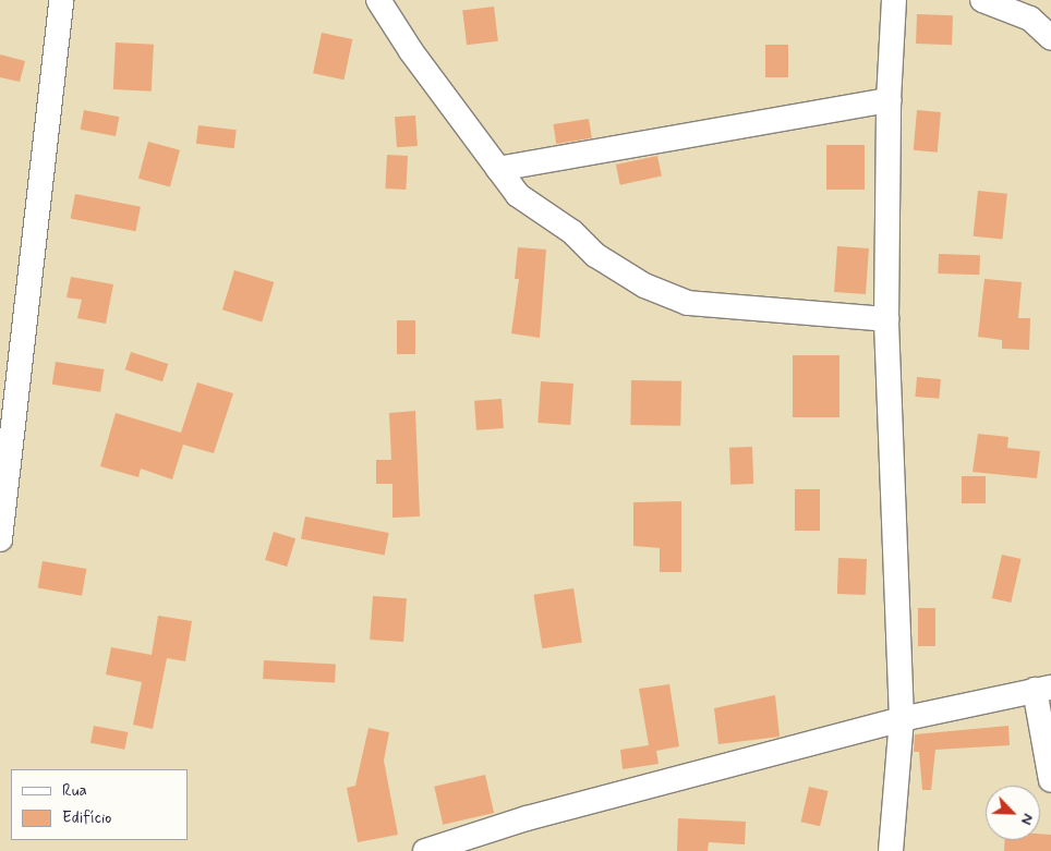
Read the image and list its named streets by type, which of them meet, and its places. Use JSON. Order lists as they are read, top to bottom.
{
  "legend": ["Rua", "Edifício"],
  "north": "bottom right"
}
